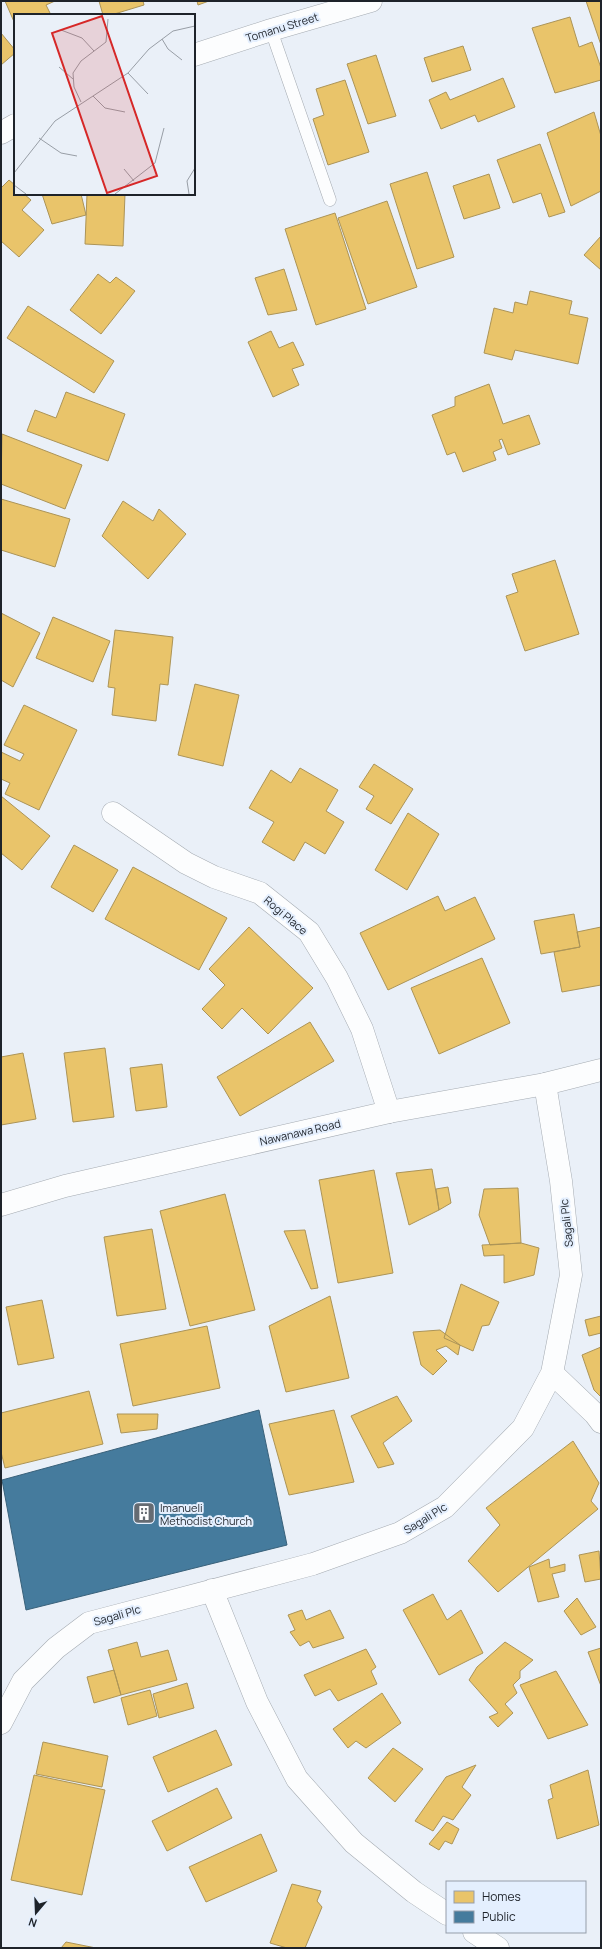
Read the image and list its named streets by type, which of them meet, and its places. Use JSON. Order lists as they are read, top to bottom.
{
  "streets": {
    "street": [
      "Tomanu Street",
      "Rogi Place",
      "Nawanawa Road",
      "Sagali Plc"
    ]
  },
  "crossings": [
    ["Rogi Place", "Nawanawa Road"],
    ["Nawanawa Road", "Sagali Plc"]
  ],
  "places": {
    "building": ["Imanueli Methodist Church"]
  },
  "legend": ["Homes", "Public"],
  "north": "bottom"
}
